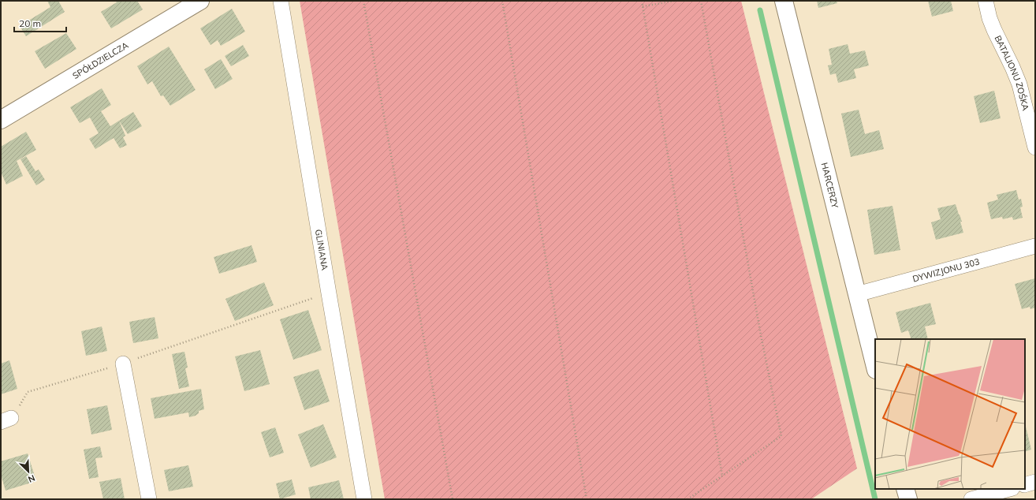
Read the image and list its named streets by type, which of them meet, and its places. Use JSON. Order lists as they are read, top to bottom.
{
  "streets": {
    "street": [
      "SPÓŁDZIELCZA",
      "BATALIONU ZOŚKA",
      "HARCERZY",
      "GLINIANA",
      "DYWIZJONU 303"
    ]
  },
  "crossings": [
    ["HARCERZY", "DYWIZJONU 303"]
  ],
  "scale_bar": "20 m",
  "north": "bottom right"
}
